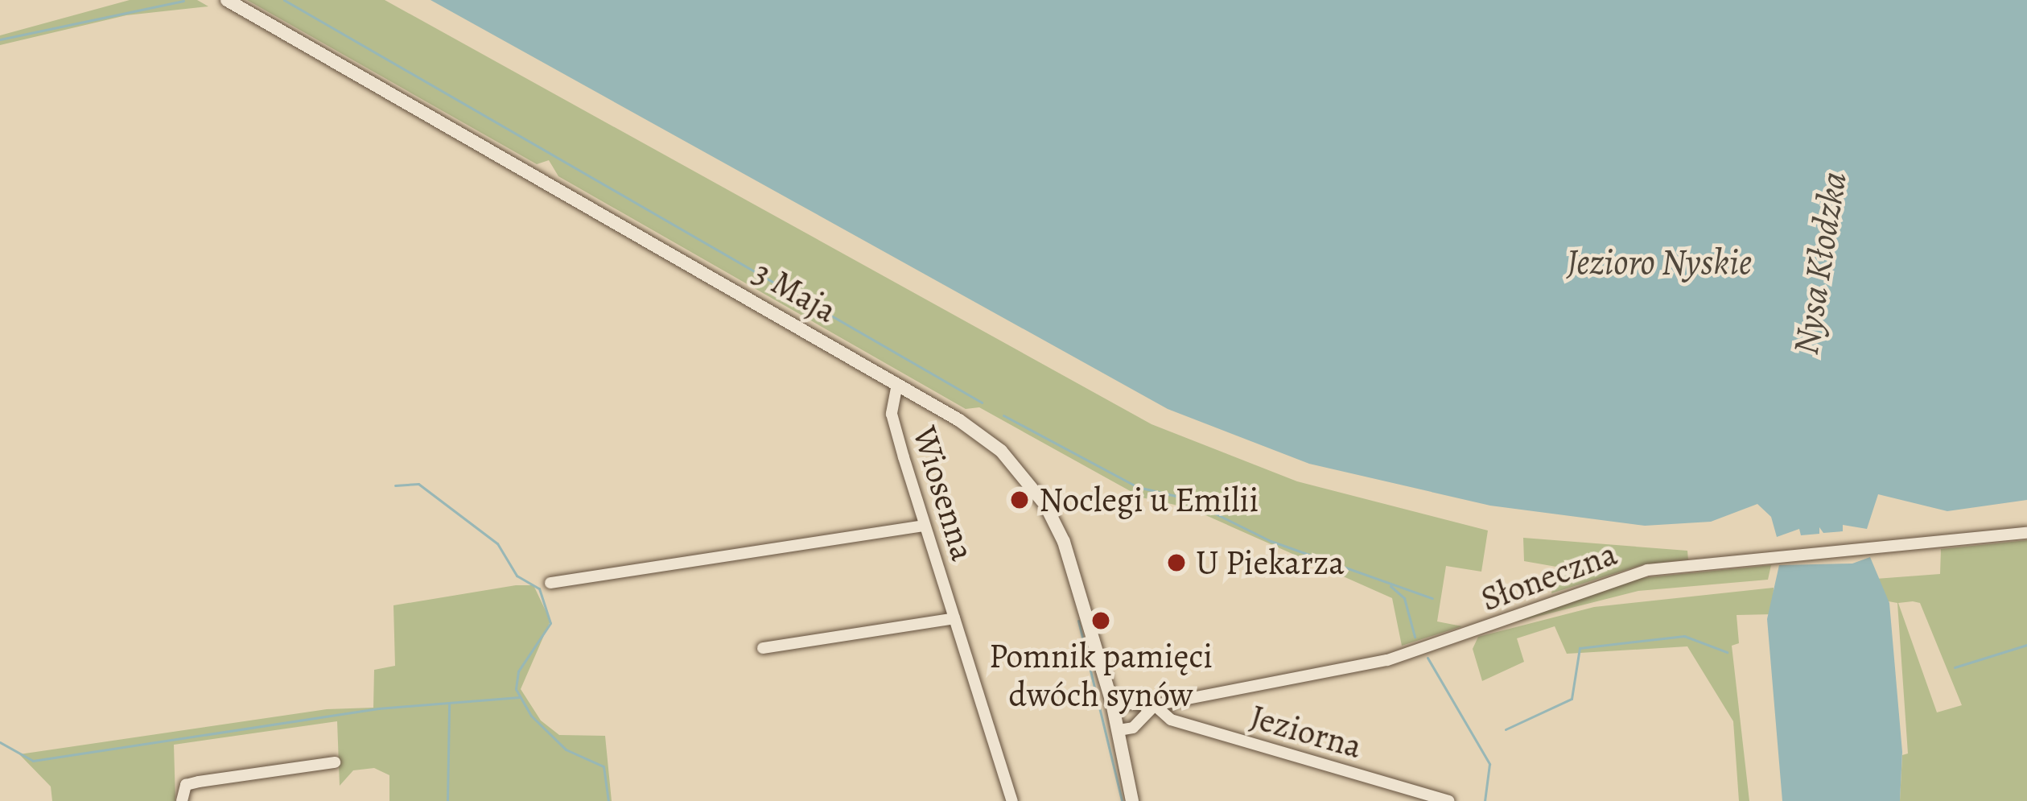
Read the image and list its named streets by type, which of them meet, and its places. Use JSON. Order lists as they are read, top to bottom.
{
  "streets": {
    "street": [
      "3 Maja",
      "Wiosenna",
      "Słoneczna",
      "Jeziorna"
    ]
  },
  "crossings": [
    ["3 Maja", "Wiosenna"],
    ["3 Maja", "Słoneczna"],
    ["Słoneczna", "Jeziorna"]
  ],
  "water": ["Jezioro Nyskie", "Nysa Kłodzka"],
  "places": ["Noclegi u Emilii", "U Piekarza", "Pomnik pamięci dwóch synów"]
}
